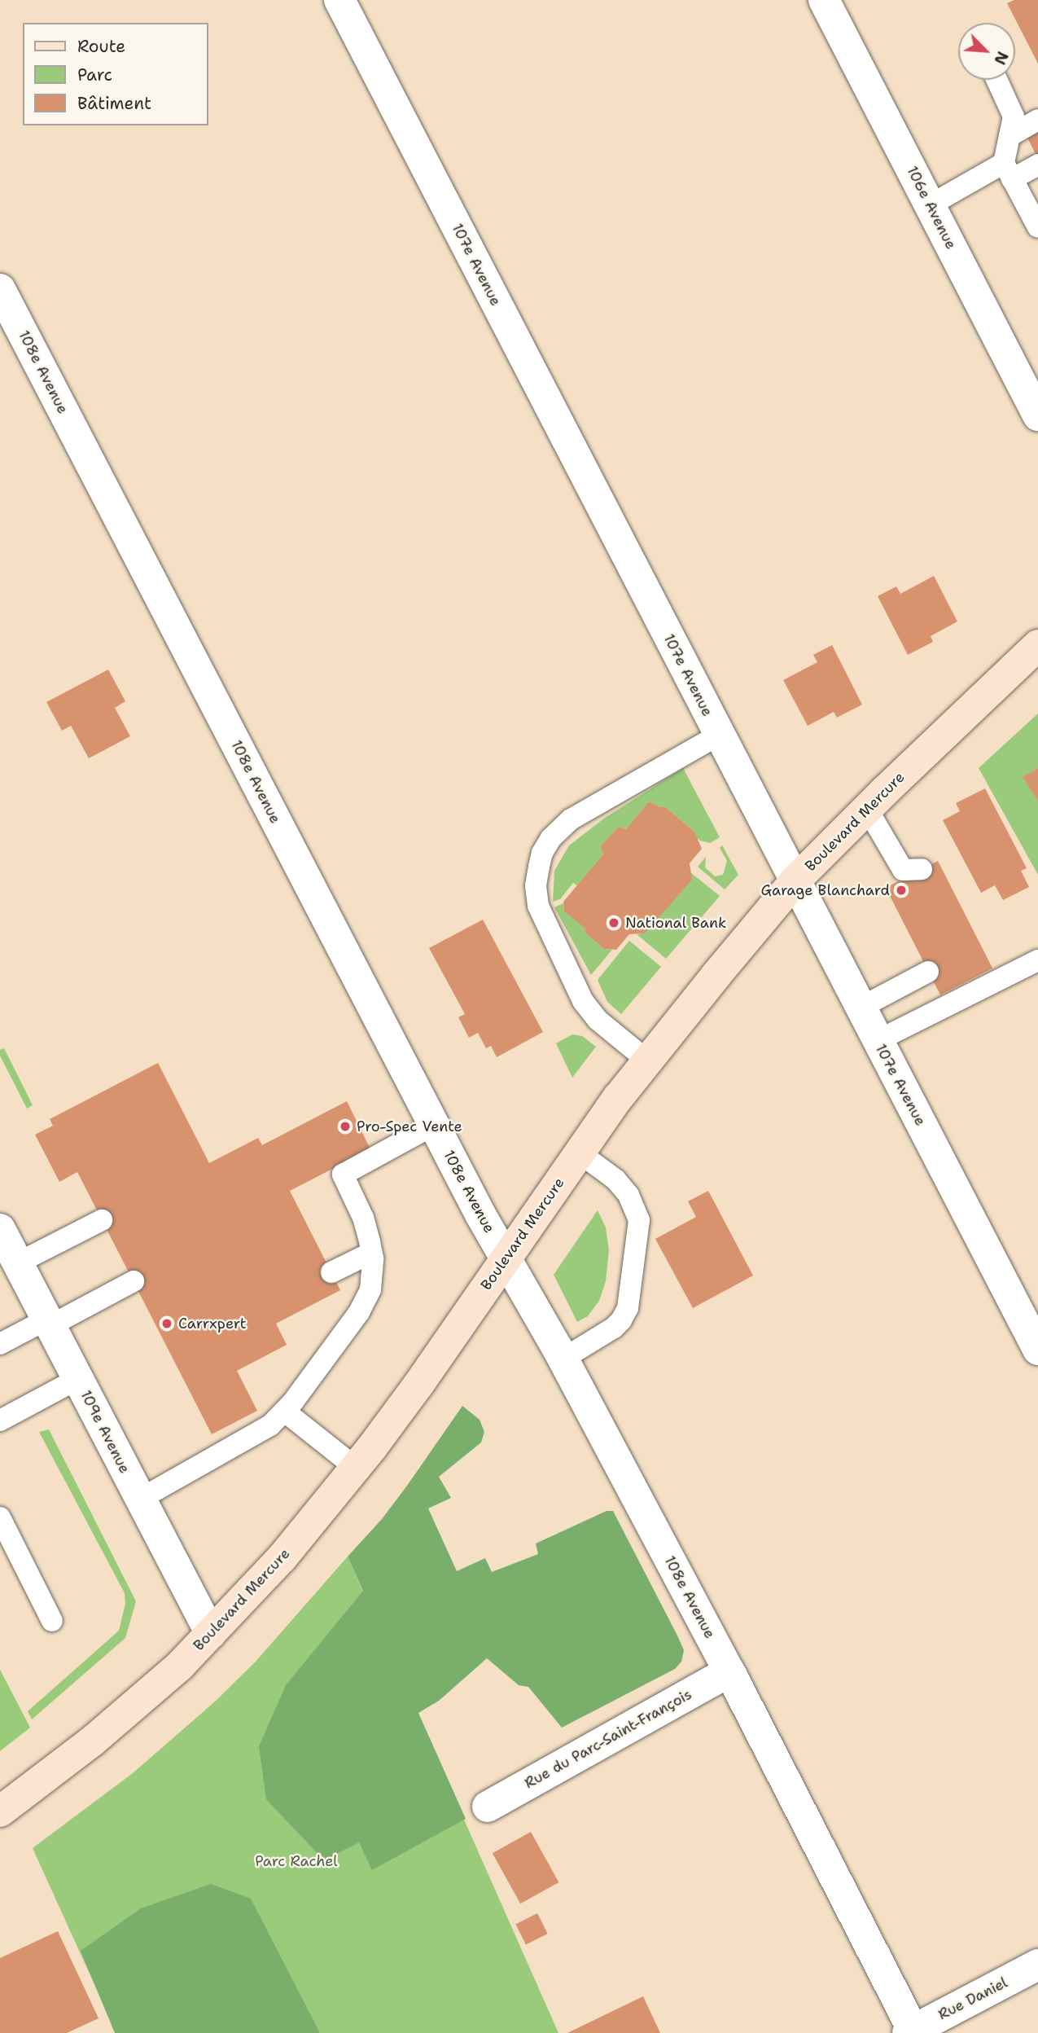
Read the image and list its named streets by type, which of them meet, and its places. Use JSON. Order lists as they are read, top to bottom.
{
  "streets": {
    "street": [
      "106e Avenue",
      "107e Avenue",
      "108e Avenue",
      "Boulevard Mercure",
      "109e Avenue",
      "Rue du Parc-Saint-François",
      "Rue Daniel"
    ]
  },
  "crossings": [
    ["107e Avenue", "Boulevard Mercure"],
    ["108e Avenue", "Boulevard Mercure"],
    ["108e Avenue", "Rue du Parc-Saint-François"],
    ["108e Avenue", "Rue Daniel"],
    ["Boulevard Mercure", "109e Avenue"]
  ],
  "parks": ["Parc Rachel"],
  "places": [
    "Garage Blanchard",
    "National Bank",
    "Pro-Spec Vente",
    "Carrxpert"
  ],
  "legend": ["Route", "Parc", "Bâtiment"],
  "north": "bottom right"
}
